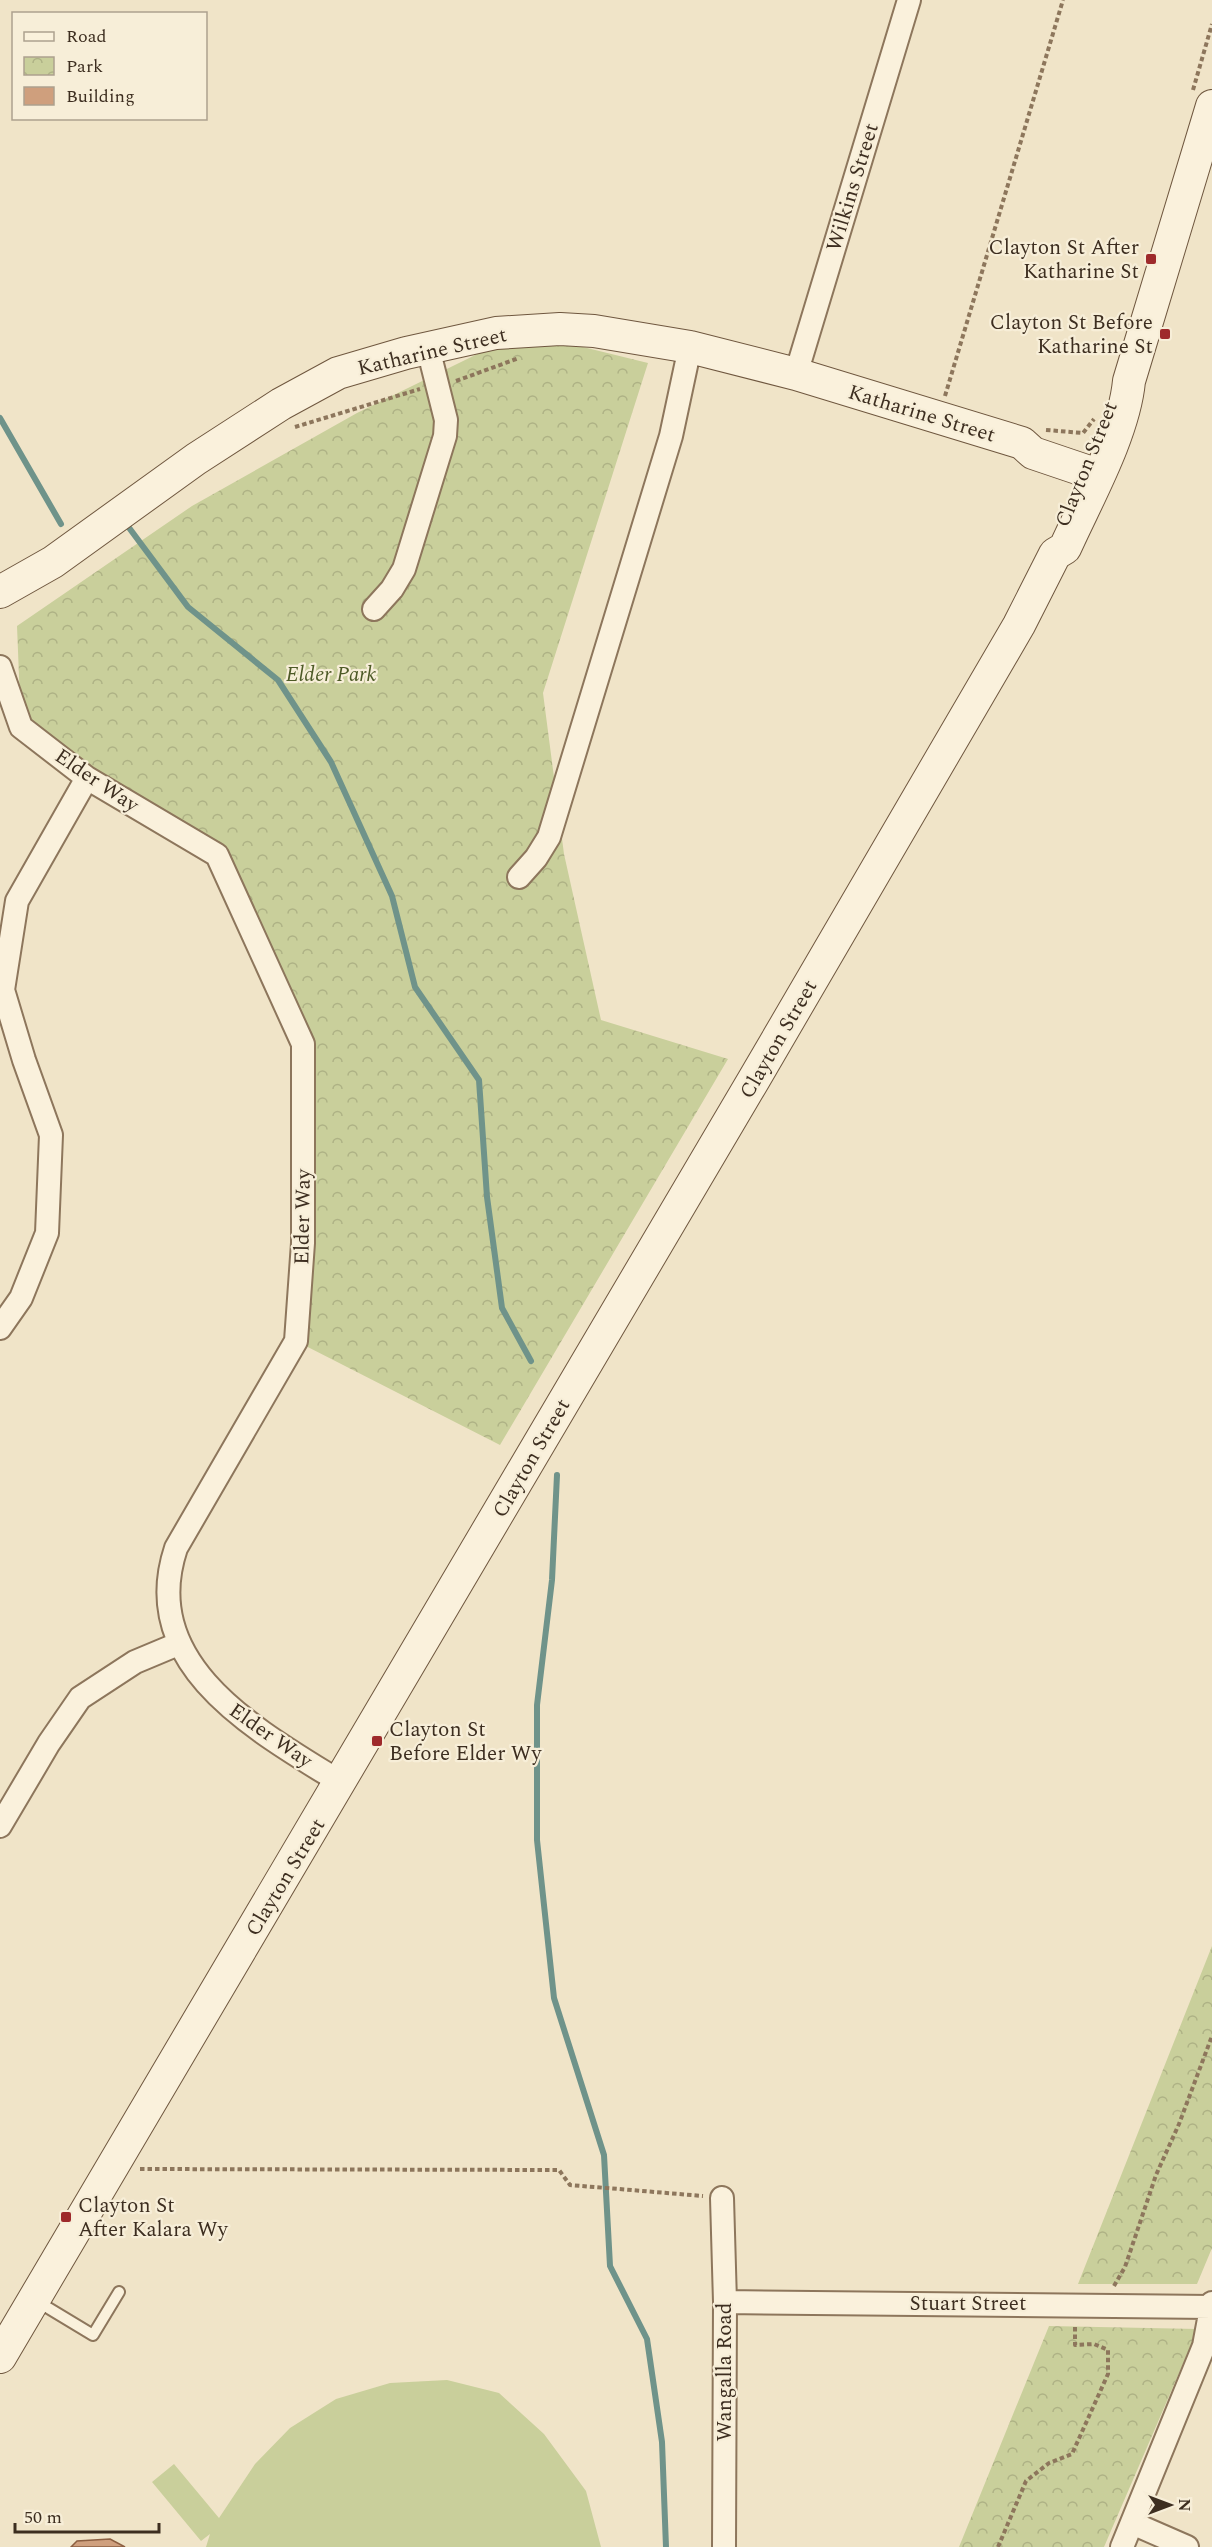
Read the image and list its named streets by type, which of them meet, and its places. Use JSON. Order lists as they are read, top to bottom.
{
  "streets": {
    "main road": ["Katharine Street", "Clayton Street"],
    "street": [
      "Wilkins Street",
      "Elder Way",
      "Stuart Street",
      "Wangalla Road"
    ]
  },
  "crossings": [
    ["Wilkins Street", "Katharine Street"],
    ["Katharine Street", "Clayton Street"],
    ["Clayton Street", "Elder Way"],
    ["Stuart Street", "Wangalla Road"]
  ],
  "parks": ["Elder Park"],
  "places": {
    "transit": [
      "Clayton St After Katharine St",
      "Clayton St Before Katharine St",
      "Clayton St Before Elder Wy",
      "Clayton St After Kalara Wy"
    ]
  },
  "legend": ["Road", "Park", "Building"],
  "scale_bar": "50 m",
  "north": "right"
}
